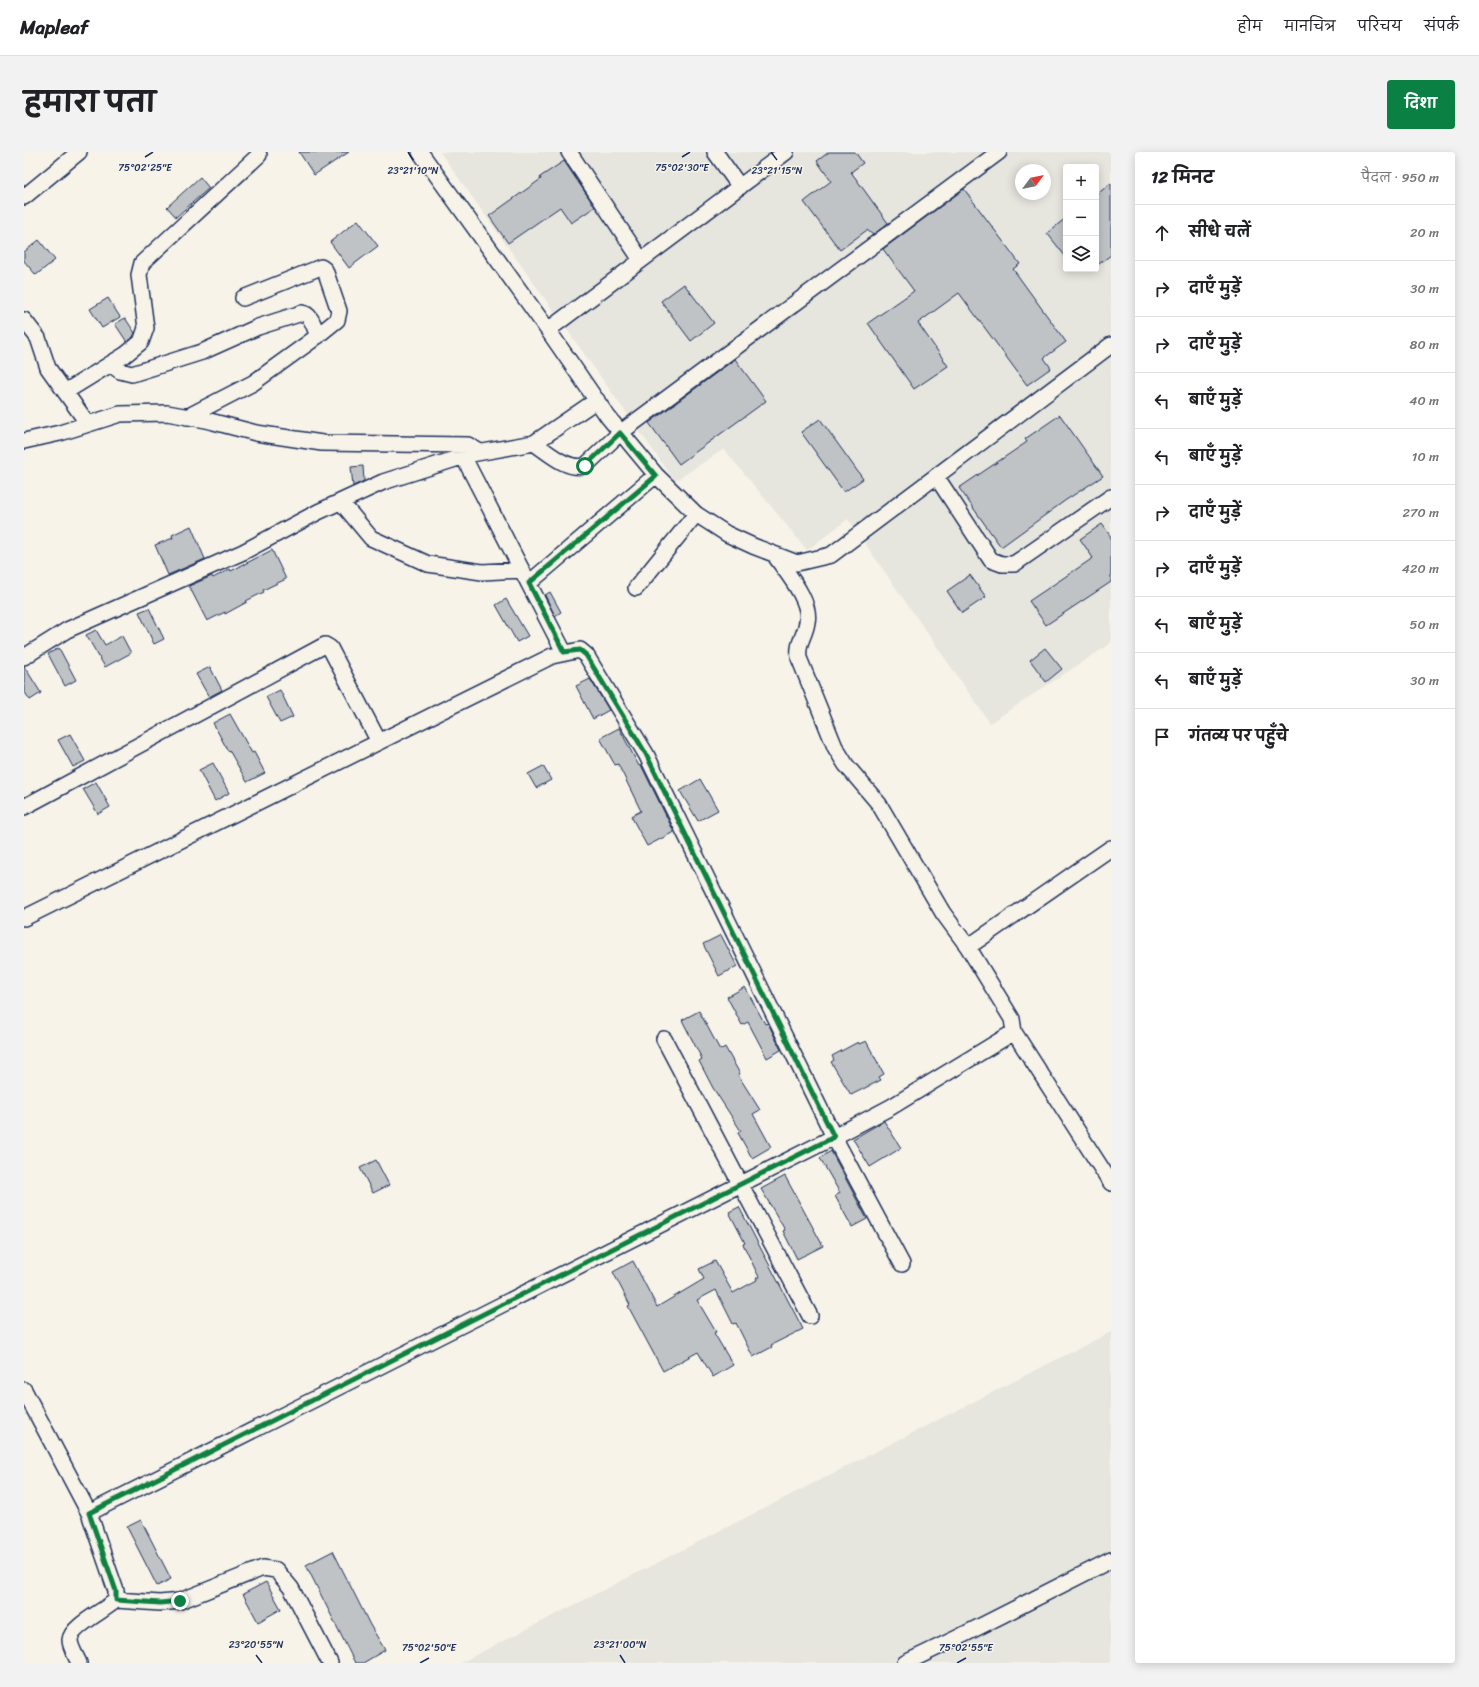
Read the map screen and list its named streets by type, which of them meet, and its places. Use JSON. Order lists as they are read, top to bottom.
{
  "north": "top right",
  "page": {
    "header": "Mapleaf",
    "nav": [
      "होम",
      "मानचित्र",
      "परिचय",
      "संपर्क"
    ],
    "title": "हमारा पता",
    "buttons": "दिशा",
    "heading": ["12 मिनट", "पैदल · 950 m"],
    "map_buttons": ["+", "−"],
    "list": [
      ["सीधे चलें", "20 m"],
      ["दाएँ मुड़ें", "30 m"],
      ["दाएँ मुड़ें", "80 m"],
      ["बाएँ मुड़ें", "40 m"],
      ["बाएँ मुड़ें", "10 m"],
      ["दाएँ मुड़ें", "270 m"],
      ["दाएँ मुड़ें", "420 m"],
      ["बाएँ मुड़ें", "50 m"],
      ["बाएँ मुड़ें", "30 m"],
      "गंतव्य पर पहुँचे"
    ]
  },
  "coordinates": [
    "75°02'30\"E",
    "75°02'25\"E",
    "23°21'10\"N",
    "23°21'15\"N",
    "23°20'55\"N",
    "23°21'00\"N",
    "75°02'50\"E",
    "75°02'55\"E"
  ]
}
